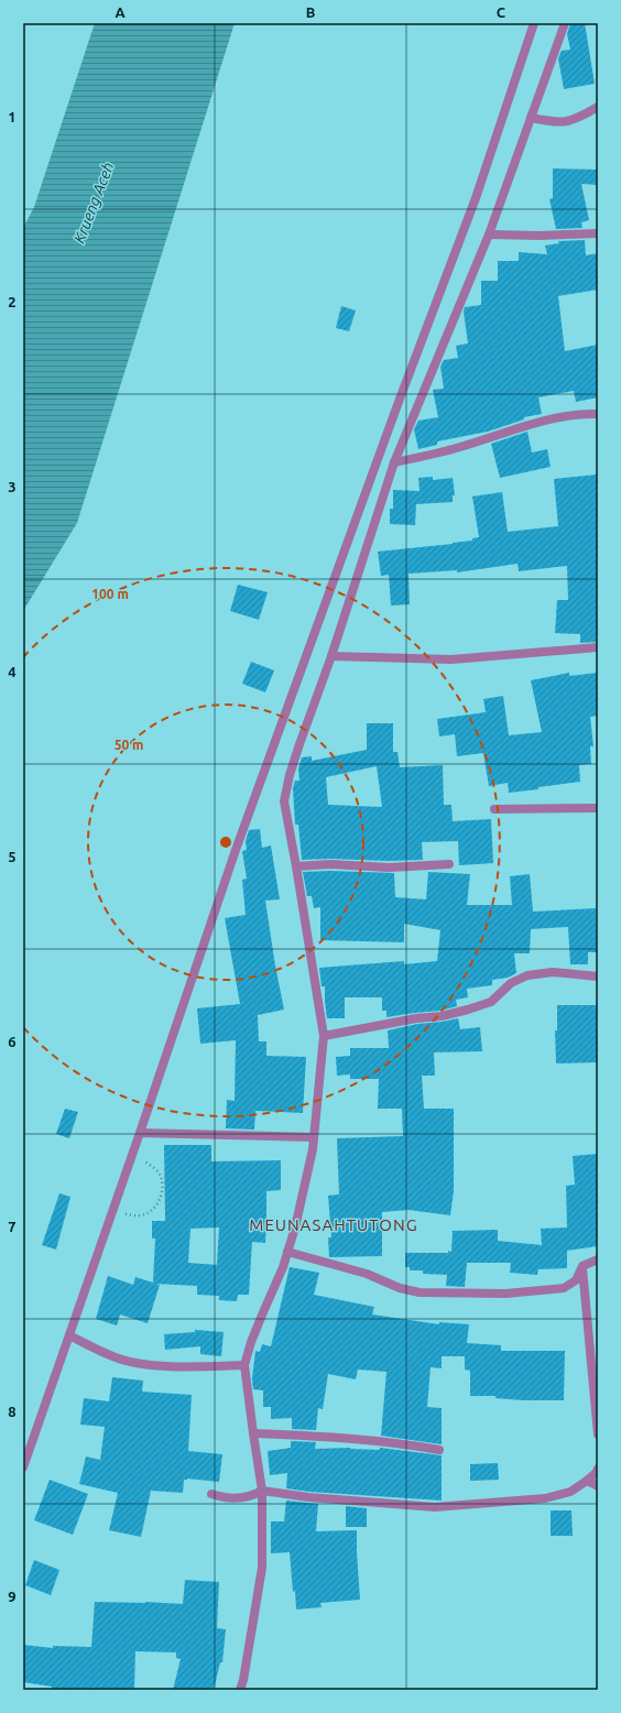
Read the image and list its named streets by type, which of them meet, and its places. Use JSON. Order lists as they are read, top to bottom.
{
  "districts": ["MEUNASAHTUTONG"],
  "water": ["Krueng Aceh"],
  "grid": {
    "columns": ["A", "B", "C"],
    "rows": [
      "1",
      "2",
      "3",
      "4",
      "5",
      "6",
      "7",
      "8",
      "9"
    ]
  },
  "rings": ["100 m", "50 m"]
}
